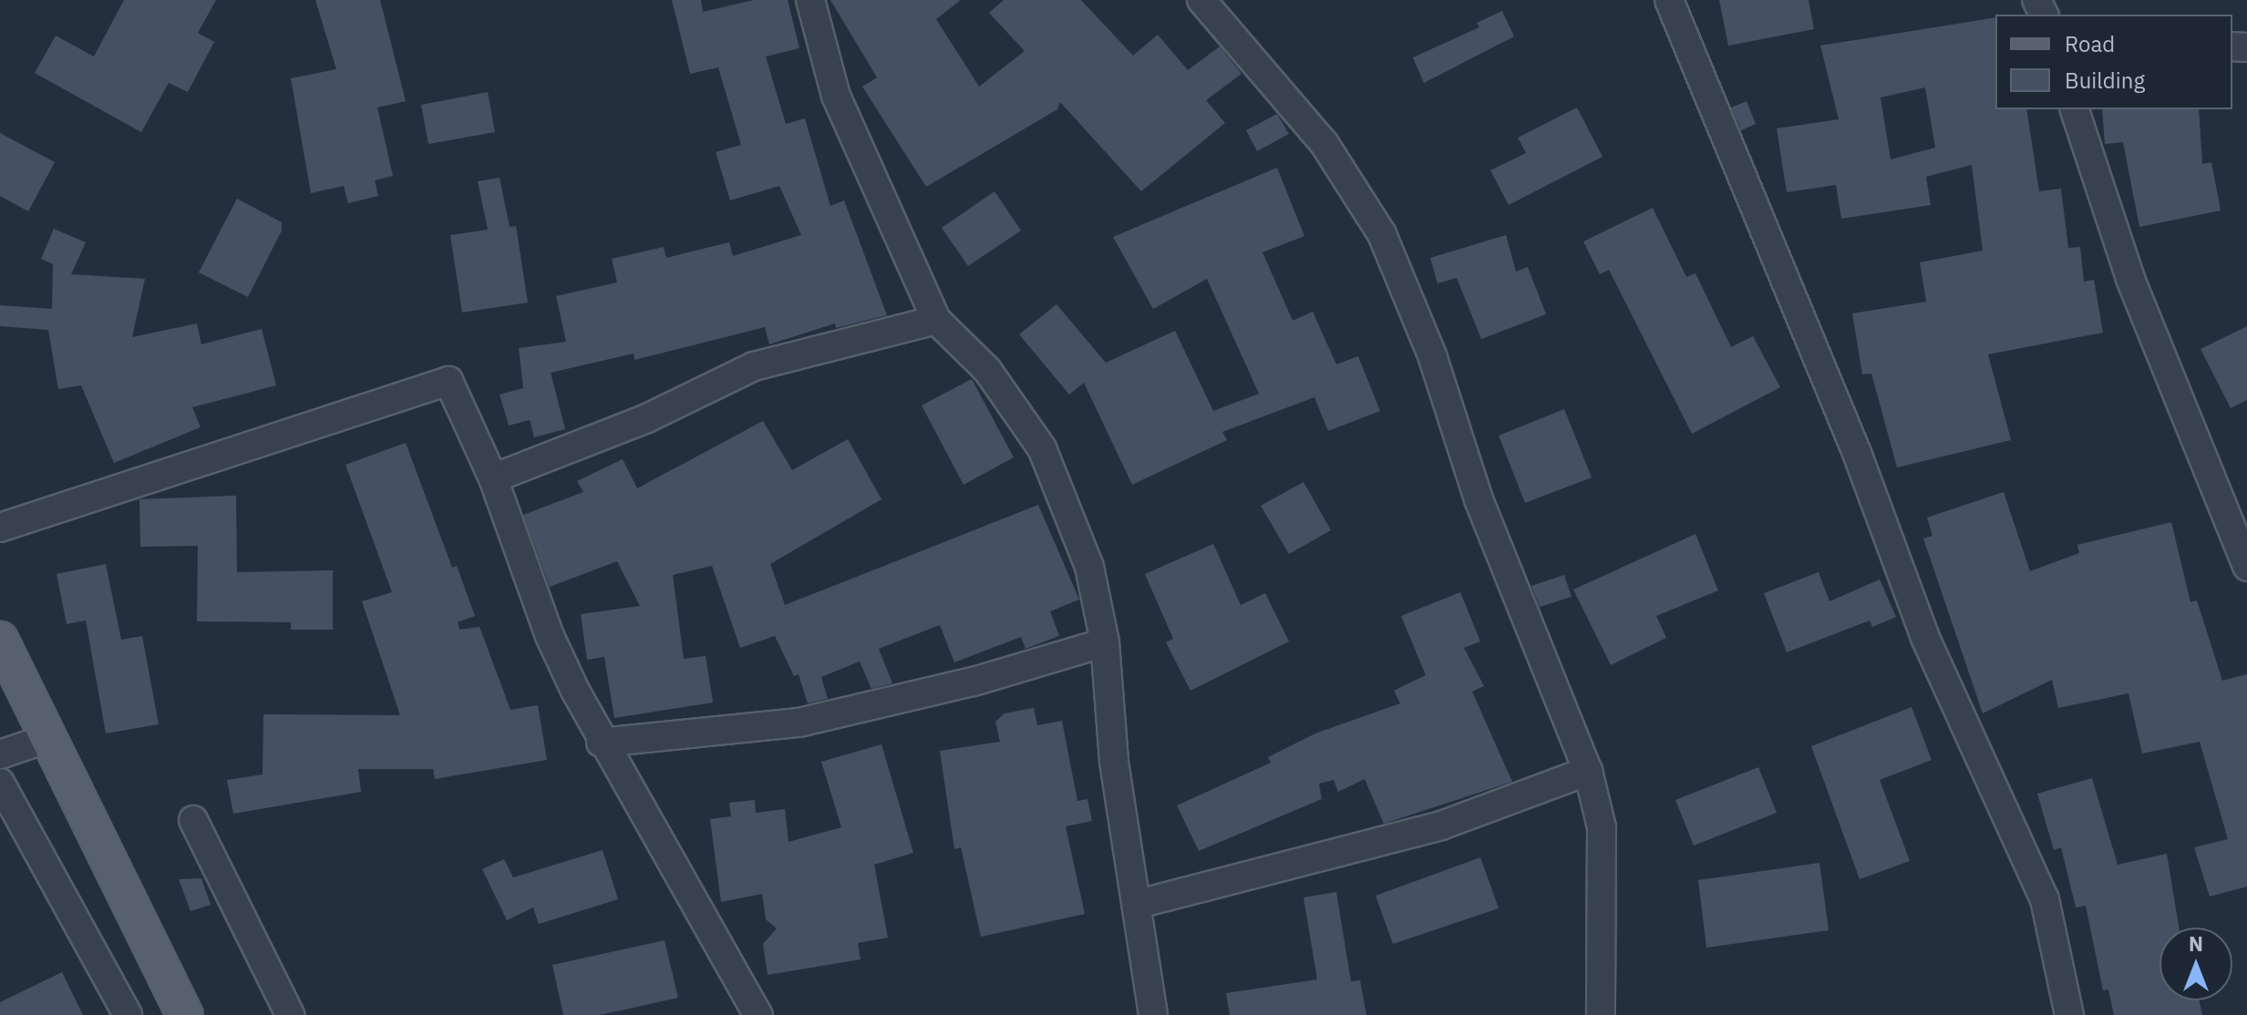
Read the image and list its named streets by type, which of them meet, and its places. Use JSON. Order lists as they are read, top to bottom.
{
  "legend": ["Road", "Building"],
  "north": "top"
}
